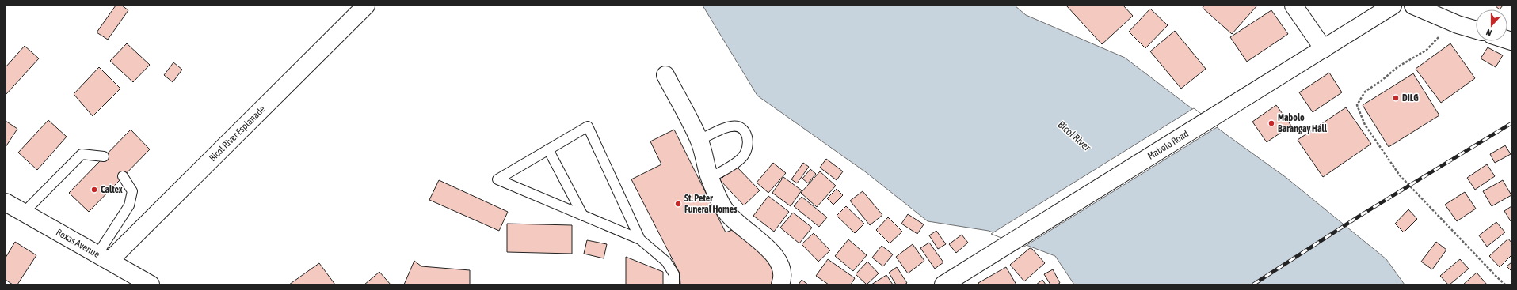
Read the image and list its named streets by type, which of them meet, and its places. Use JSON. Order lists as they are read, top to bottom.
{
  "streets": {
    "main road": ["Bicol River Esplanade", "Mabolo Road", "Roxas Avenue"]
  },
  "crossings": [
    ["Bicol River Esplanade", "Roxas Avenue"]
  ],
  "water": ["Bicol River"],
  "places": [
    "DILG",
    "Mabolo Barangay Hall",
    "Caltex",
    "St. Peter Funeral Homes"
  ],
  "north": "bottom"
}
